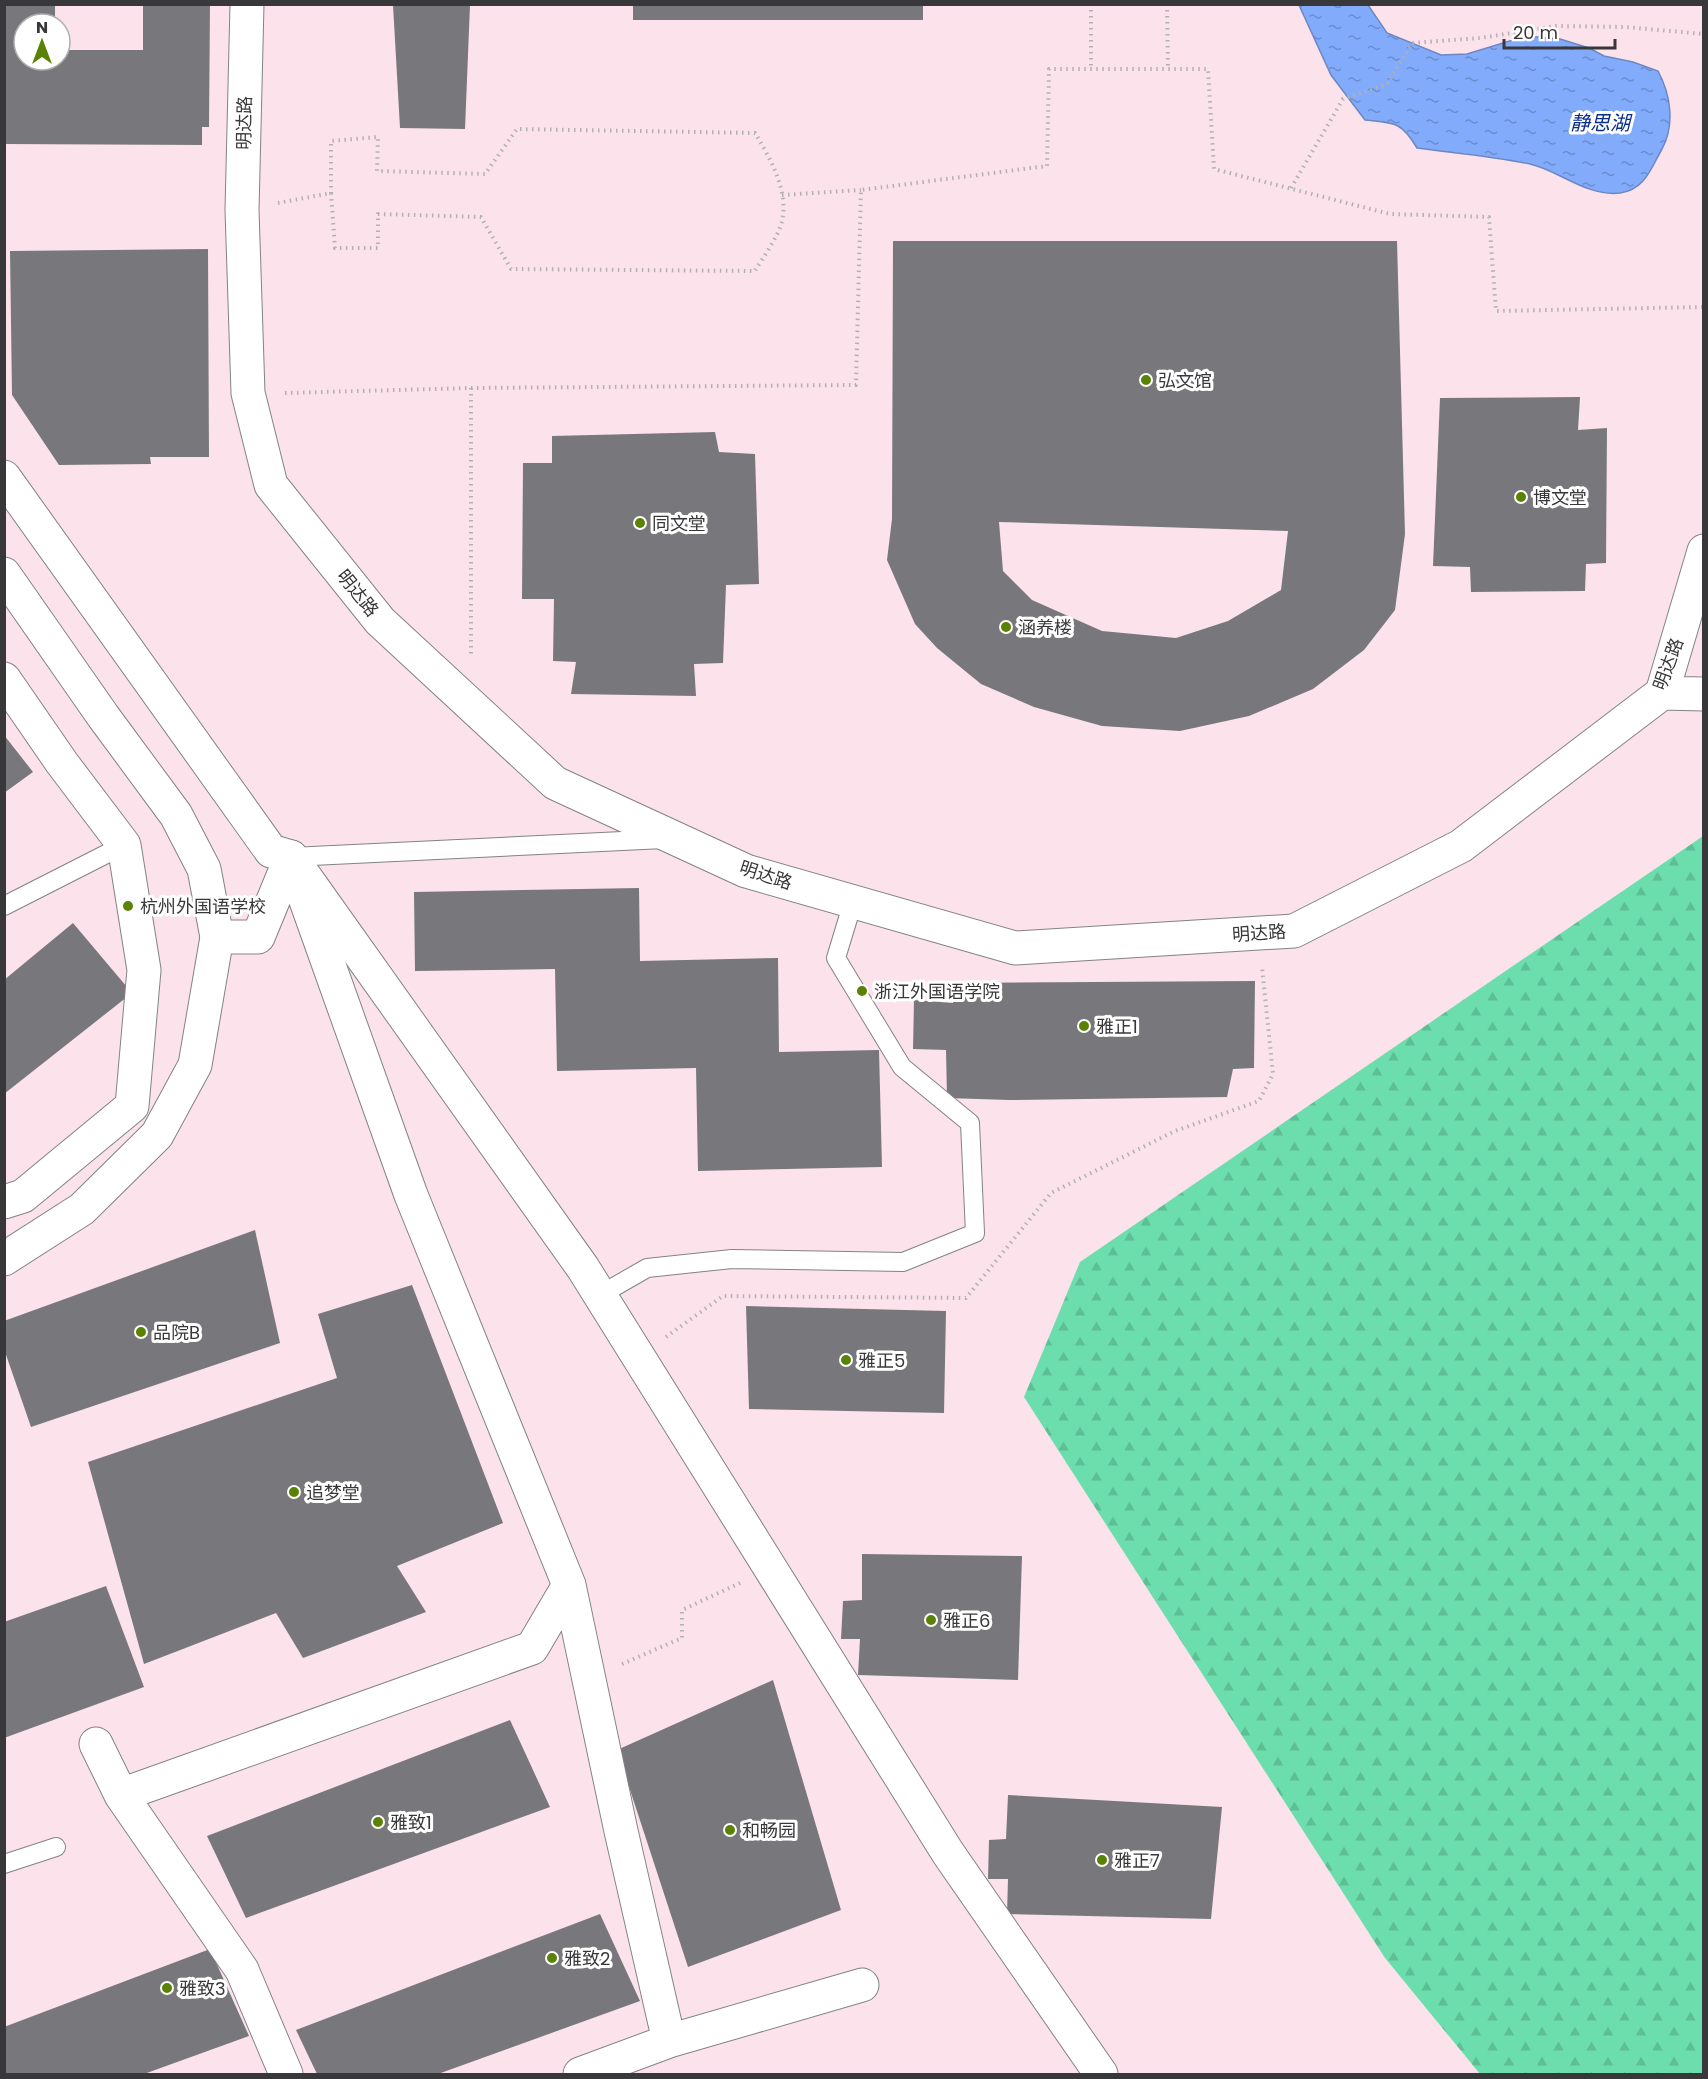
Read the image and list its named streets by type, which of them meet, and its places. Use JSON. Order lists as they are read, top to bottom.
{
  "streets": {
    "street": ["明达路"]
  },
  "water": ["静思湖"],
  "places": [
    "弘文馆",
    "博文堂",
    "同文堂",
    "涵养楼",
    "杭州外国语学校",
    "浙江外国语学院",
    "雅正1",
    "品院B",
    "雅正5",
    "追梦堂",
    "雅正6",
    "雅致1",
    "和畅园",
    "雅正7",
    "雅致2",
    "雅致3"
  ],
  "scale_bar": "20 m",
  "north": "top"
}
